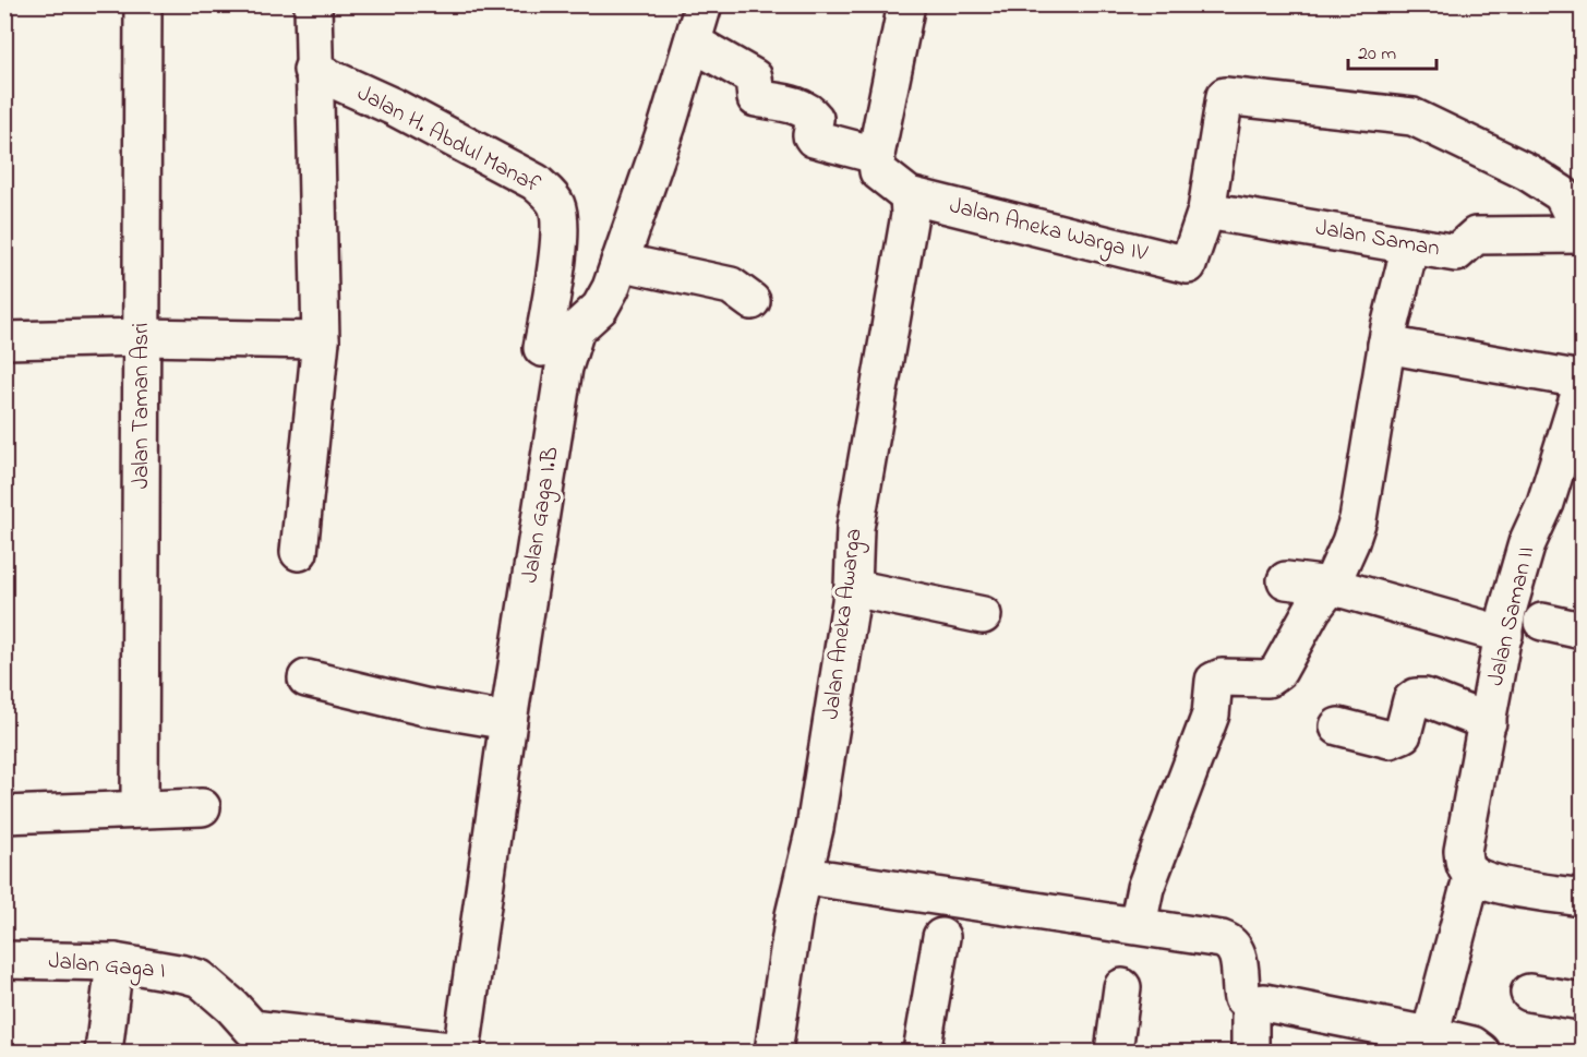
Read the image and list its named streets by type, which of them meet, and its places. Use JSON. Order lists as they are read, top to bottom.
{
  "streets": {
    "street": [
      "Jalan H. Abdul Manaf",
      "Jalan Aneka Warga IV",
      "Jalan Saman",
      "Jalan Taman Asri",
      "Jalan Gaga I.B",
      "Jalan Saman II",
      "Jalan Aneka Awarga",
      "Jalan Gaga I"
    ]
  },
  "crossings": [
    ["Jalan Aneka Warga IV", "Jalan Saman"],
    ["Jalan Aneka Warga IV", "Jalan Aneka Awarga"],
    ["Jalan Gaga I.B", "Jalan Gaga I"]
  ],
  "scale_bar": "20 m"
}
